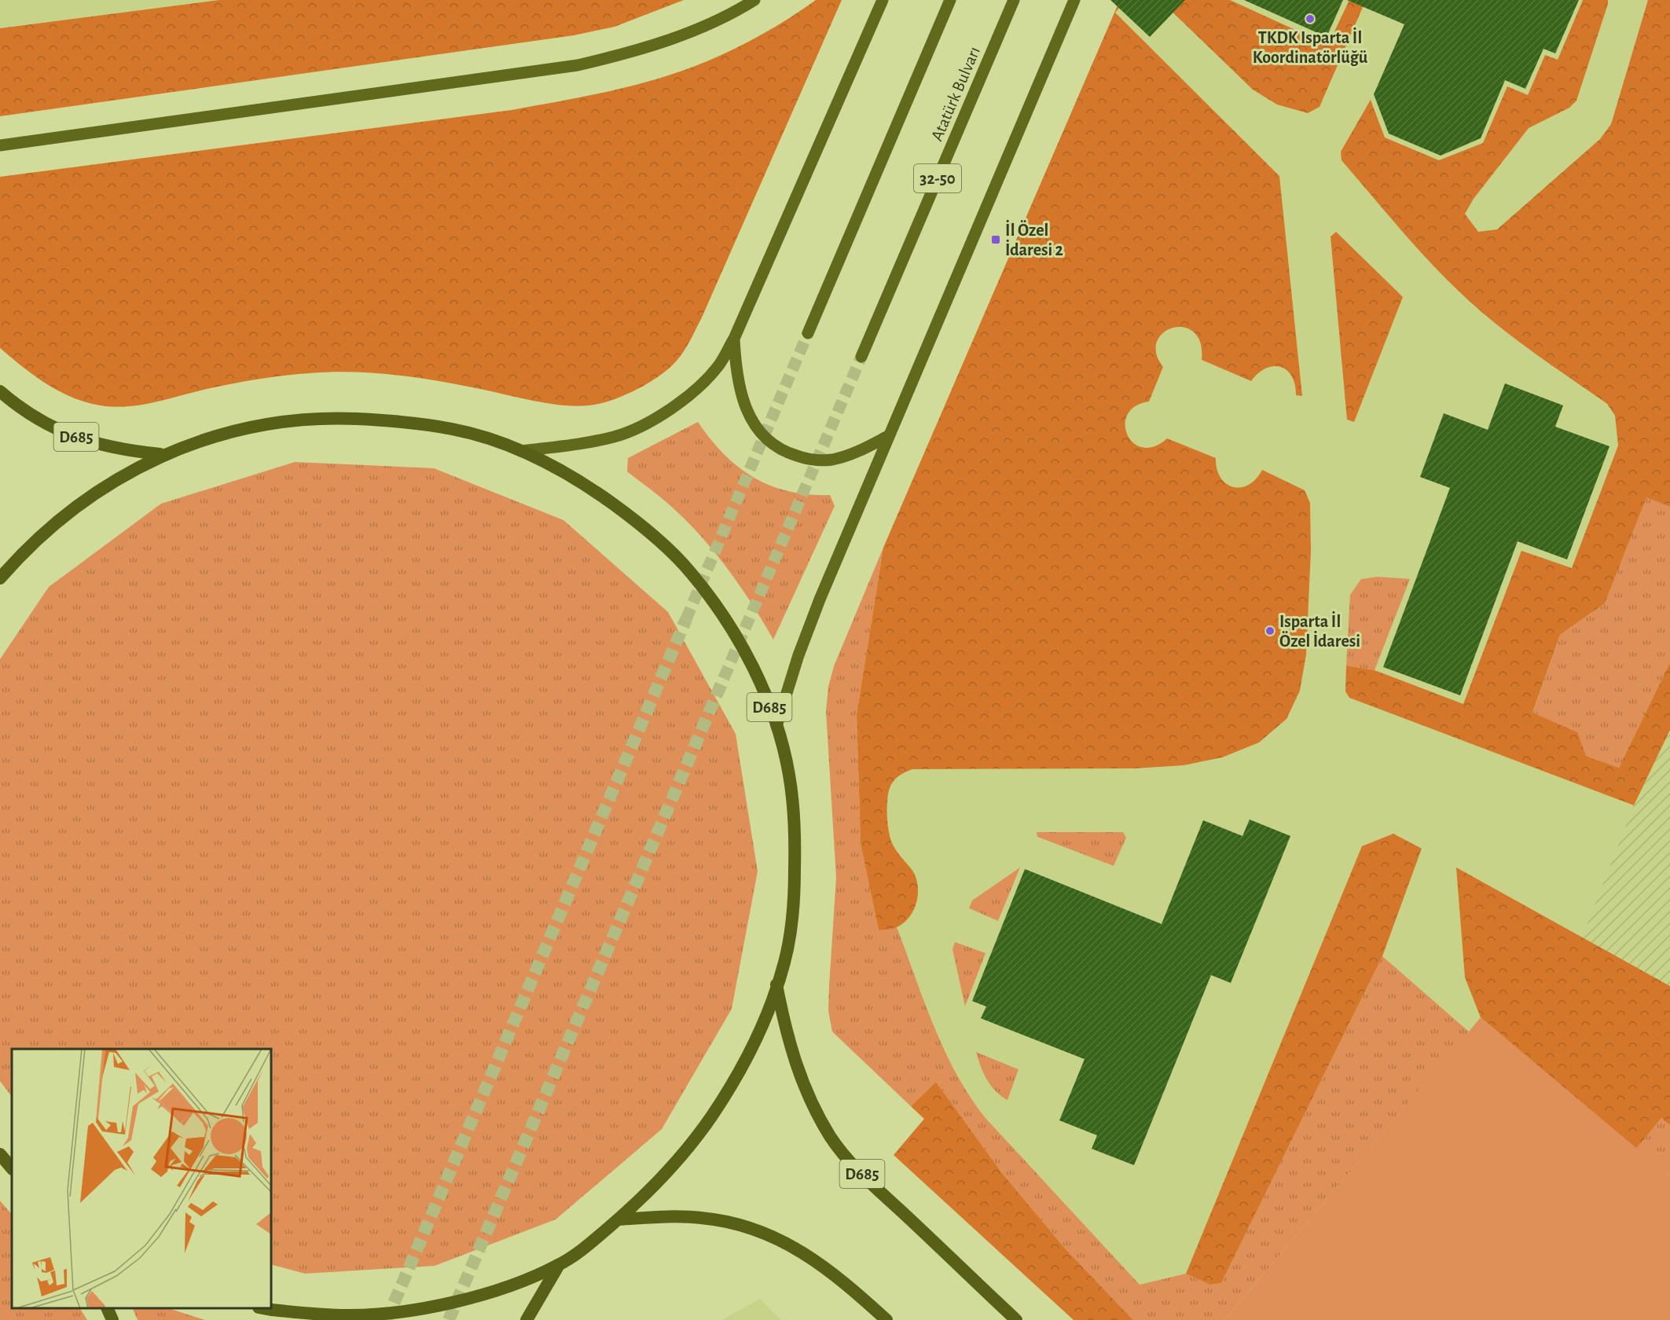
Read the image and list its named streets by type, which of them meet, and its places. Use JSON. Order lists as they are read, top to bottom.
{
  "streets": {
    "highway": ["D685"],
    "main road": ["Atatürk Bulvarı", "32-50"]
  },
  "places": {
    "other": ["TKDK Isparta İl Koordinatörlüğü", "Isparta İl Özel İdaresi"],
    "transit": ["İl Özel İdaresi 2"]
  }
}
